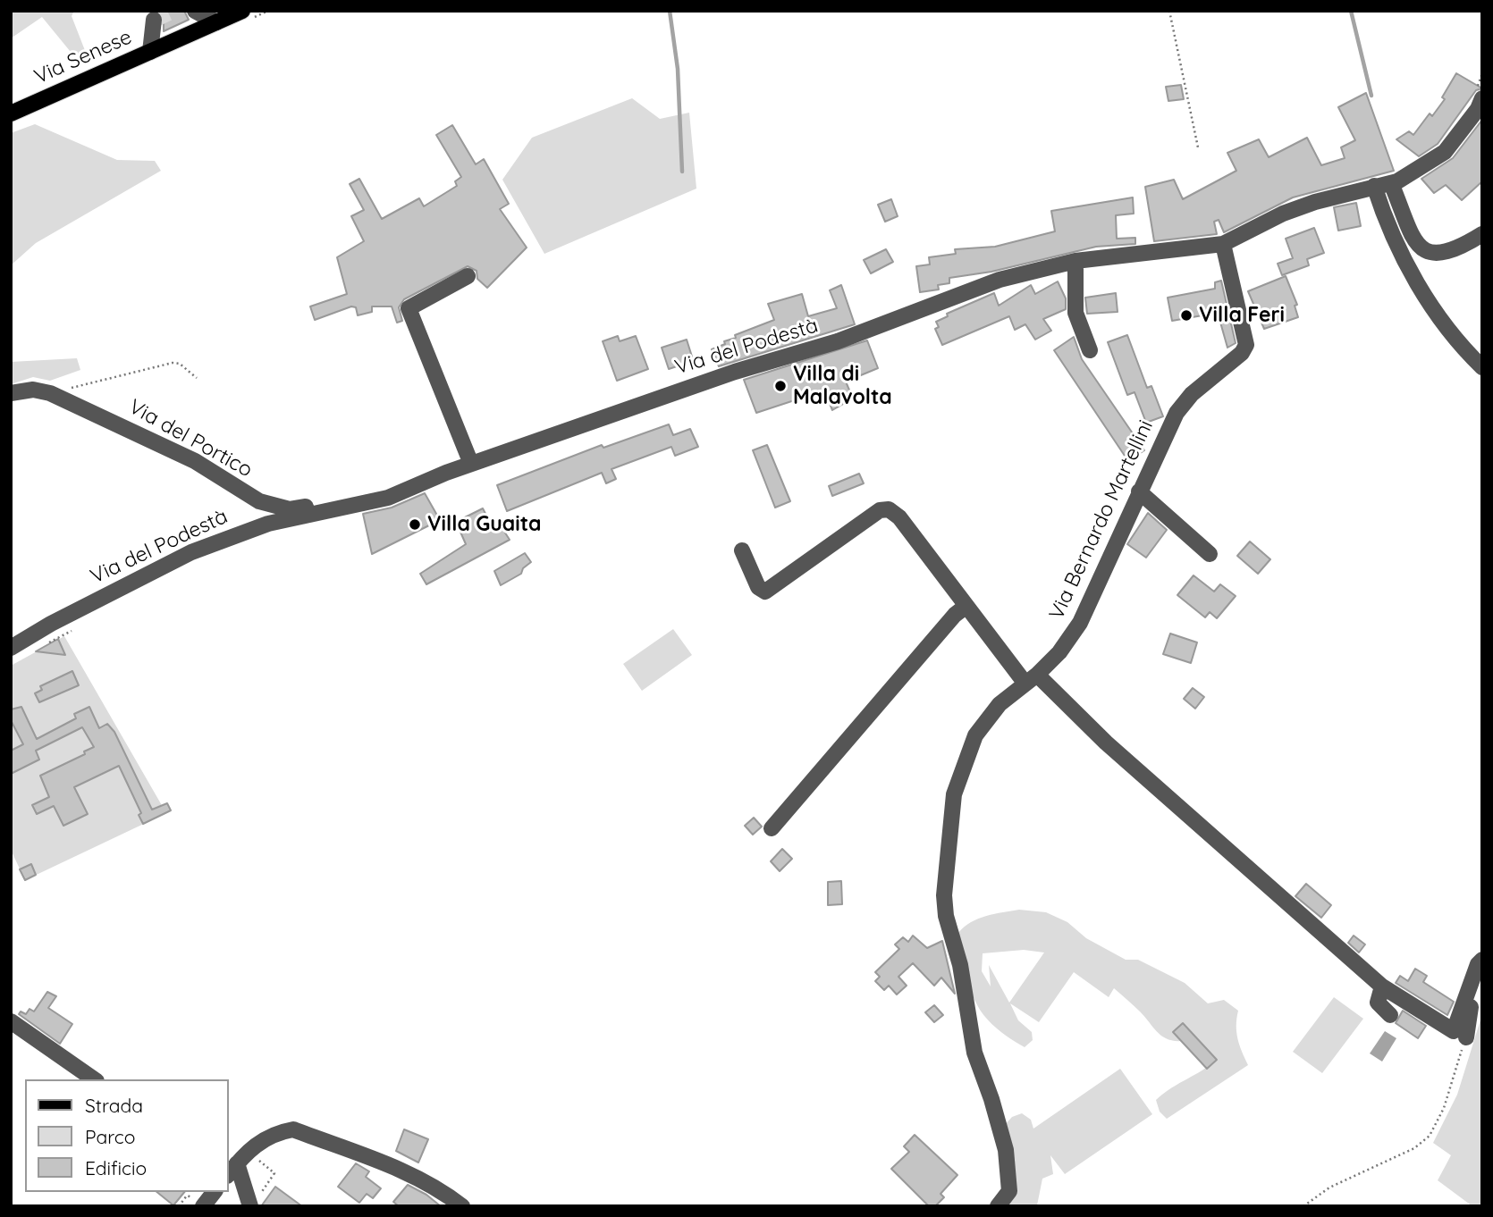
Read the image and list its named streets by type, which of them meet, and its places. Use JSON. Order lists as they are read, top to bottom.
{
  "streets": {
    "main road": ["Via Senese"],
    "street": ["Via del Podestà", "Via del Portico", "Via Bernardo Martellini"]
  },
  "crossings": [
    ["Via del Podestà", "Via del Portico"],
    ["Via del Podestà", "Via Bernardo Martellini"]
  ],
  "places": ["Villa Feri", "Villa di Malavolta", "Villa Guaita"],
  "legend": ["Strada", "Parco", "Edificio"]
}
